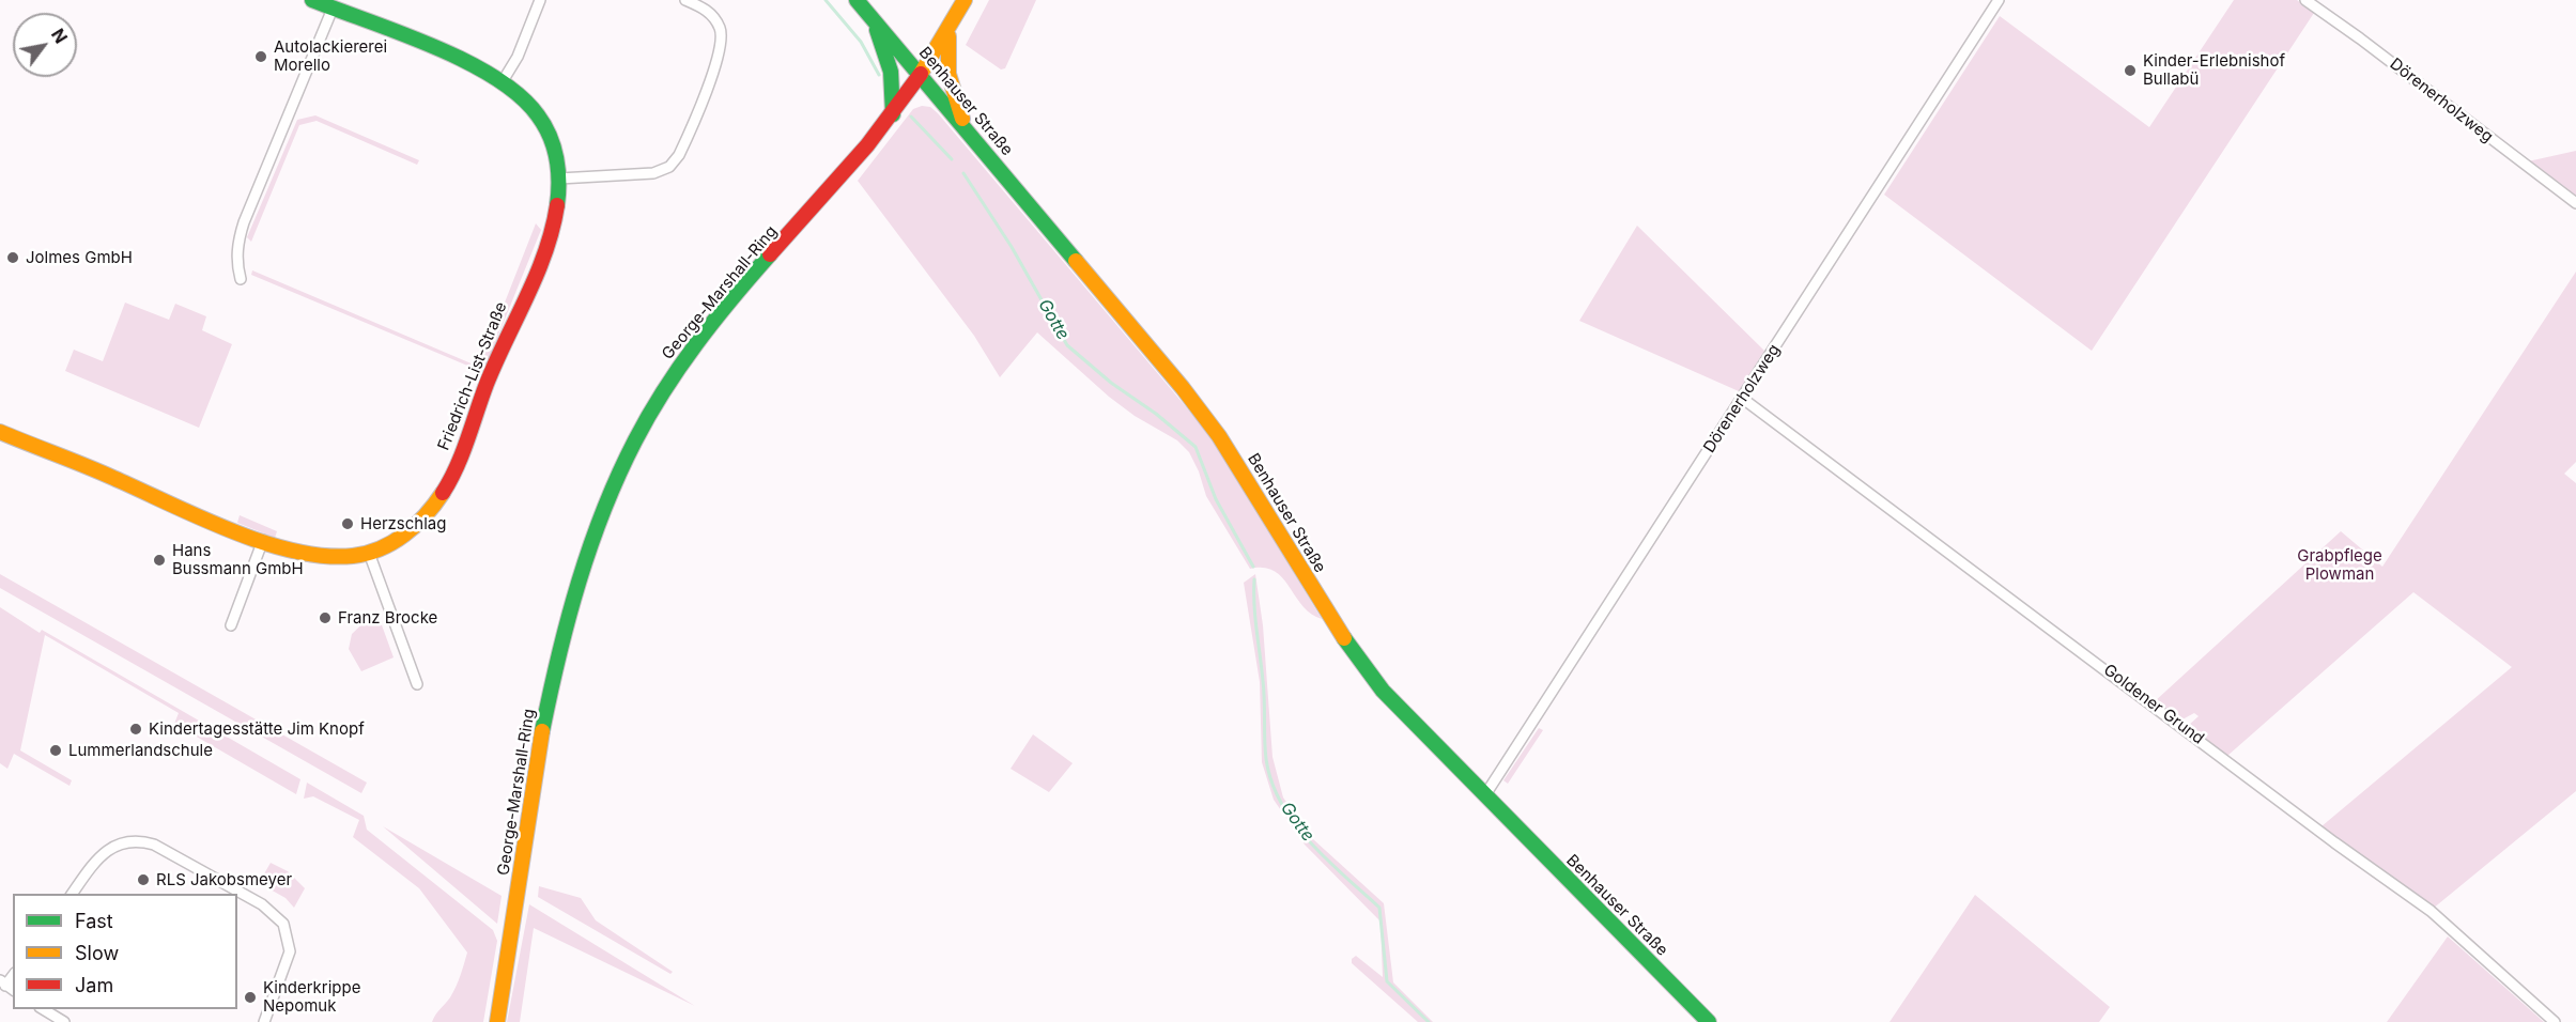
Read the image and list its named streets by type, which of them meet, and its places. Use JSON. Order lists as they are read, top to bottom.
{
  "streets": {
    "main road": ["Benhauser Straße", "George-Marshall-Ring", "Friedrich-List-Straße"],
    "street": ["Dörenerholzweg", "Goldener Grund"]
  },
  "crossings": [
    ["Dörenerholzweg", "Benhauser Straße"],
    ["Dörenerholzweg", "Goldener Grund"],
    ["Benhauser Straße", "George-Marshall-Ring"]
  ],
  "water": ["Gotte"],
  "parks": ["Grabpflege Plowman"],
  "places": [
    "Autolackiererei Morello",
    "Kinder-Erlebnishof Bullabü",
    "Jolmes GmbH",
    "Herzschlag",
    "Hans Bussmann GmbH",
    "Franz Brocke",
    "Kindertagesstätte Jim Knopf",
    "Lummerlandschule",
    "RLS Jakobsmeyer",
    "Kinderkrippe Nepomuk"
  ],
  "legend": ["Fast", "Slow", "Jam"],
  "north": "top right"
}
